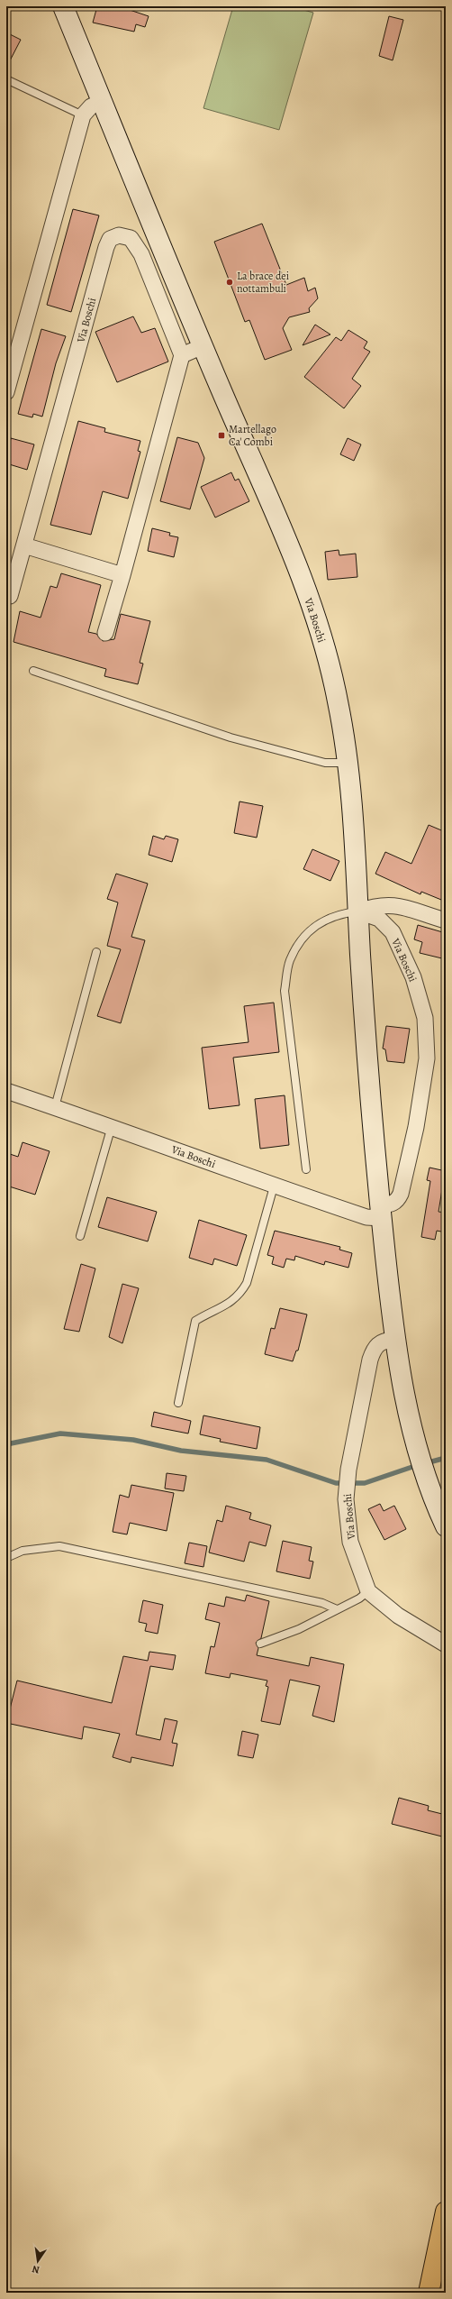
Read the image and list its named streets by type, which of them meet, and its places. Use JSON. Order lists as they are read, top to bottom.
{
  "streets": {
    "main road": ["Via Boschi"]
  },
  "places": {
    "other": ["La brace dei nottambuli"],
    "transit": ["Martellago Ca' Combi"]
  },
  "north": "bottom"
}
